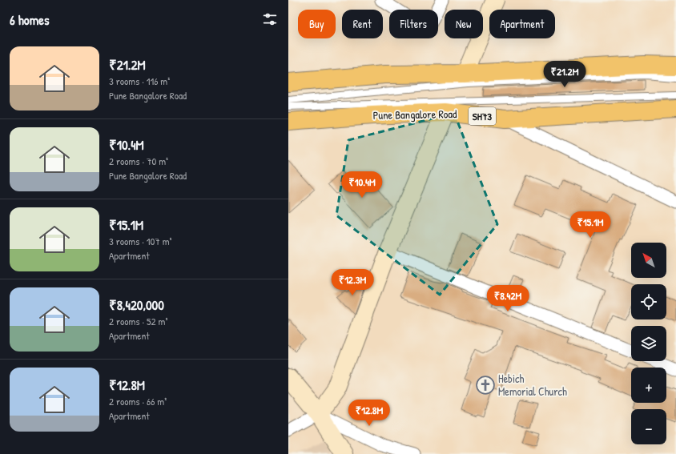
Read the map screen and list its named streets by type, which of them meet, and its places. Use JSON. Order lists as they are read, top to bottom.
{
  "streets": {
    "main road": ["Pune Bangalore Road", "SH73"]
  },
  "places": {
    "church": ["Hebich Memorial Church"]
  },
  "north": "top left",
  "page": {
    "heading": "6 homes",
    "chip": [
      "Buy",
      "Rent",
      "Filters",
      "New",
      "Apartment"
    ],
    "list": [
      {
        "name": "₹21.2M",
        "note": "3 rooms · 116 m² · Pune Bangalore Road"
      },
      {
        "name": "₹10.4M",
        "note": "2 rooms · 70 m² · Pune Bangalore Road"
      },
      {
        "name": "₹15.1M",
        "note": "3 rooms · 107 m² · Apartment"
      },
      {
        "name": "₹8,420,000",
        "note": "2 rooms · 52 m² · Apartment"
      },
      {
        "name": "₹12.8M",
        "note": "2 rooms · 66 m² · Apartment"
      }
    ],
    "price": [
      "₹21.2M",
      "₹10.4M",
      "₹15.1M",
      "₹12.3M",
      "₹8.42M",
      "₹12.8M"
    ],
    "map_buttons": ["+", "−"]
  }
}
